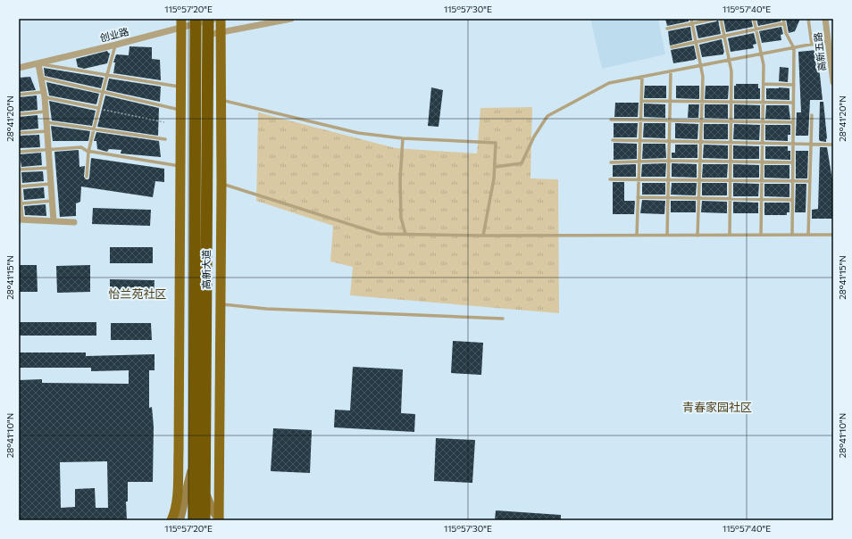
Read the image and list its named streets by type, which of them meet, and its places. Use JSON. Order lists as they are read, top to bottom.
{
  "streets": {
    "highway": ["高新大道"],
    "street": ["创业路", "高新五路"]
  },
  "crossings": [
    ["创业路", "高新大道"]
  ],
  "districts": ["怡兰苑社区", "青春家园社区"],
  "coordinates": [
    "115°57'20\"E",
    "115°57'30\"E",
    "115°57'40\"E",
    "28°41'20\"N",
    "28°41'15\"N",
    "28°41'10\"N"
  ]
}
